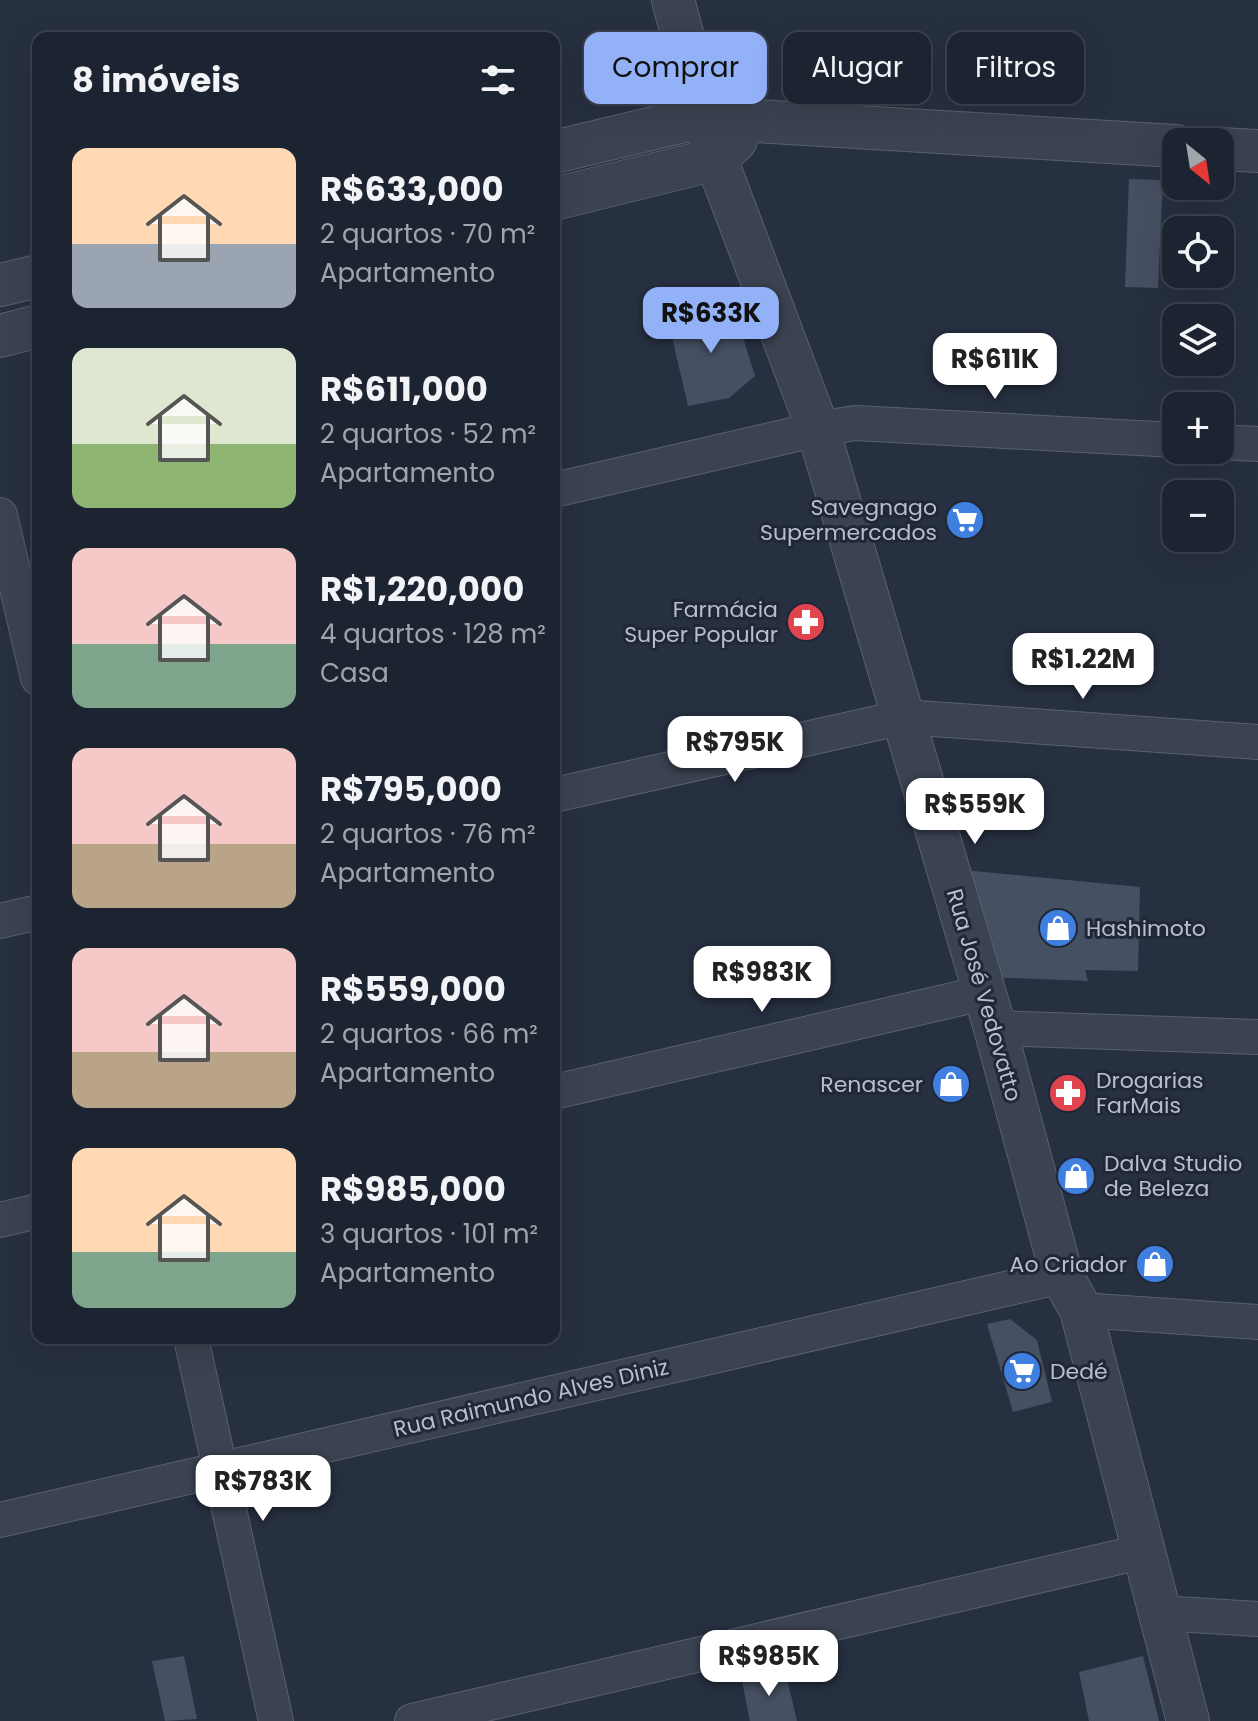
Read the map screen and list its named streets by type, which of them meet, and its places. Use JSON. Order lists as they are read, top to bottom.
{
  "streets": {
    "street": ["Rua José Vedovatto", "Rua Raimundo Alves Diniz"]
  },
  "crossings": [
    ["Rua José Vedovatto", "Rua Raimundo Alves Diniz"]
  ],
  "places": {
    "supermarket": ["Savegnago Supermercados", "Dedé"],
    "pharmacy": ["Farmácia Super Popular", "Drogarias FarMais"],
    "shop": [
      "Hashimoto",
      "Renascer",
      "Dalva Studio de Beleza",
      "Ao Criador"
    ]
  },
  "north": "bottom right",
  "page": {
    "chip": ["Comprar", "Alugar", "Filtros"],
    "heading": "8 imóveis",
    "map_buttons": ["+", "−"],
    "list": [
      {
        "name": "R$633,000",
        "note": "2 quartos · 70 m² · Apartamento"
      },
      {
        "name": "R$611,000",
        "note": "2 quartos · 52 m² · Apartamento"
      },
      {
        "name": "R$1,220,000",
        "note": "4 quartos · 128 m² · Casa"
      },
      {
        "name": "R$795,000",
        "note": "2 quartos · 76 m² · Apartamento"
      },
      {
        "name": "R$559,000",
        "note": "2 quartos · 66 m² · Apartamento"
      },
      {
        "name": "R$985,000",
        "note": "3 quartos · 101 m² · Apartamento"
      }
    ],
    "price": [
      "R$633K",
      "R$611K",
      "R$1.22M",
      "R$795K",
      "R$559K",
      "R$983K",
      "R$783K",
      "R$985K"
    ]
  }
}
